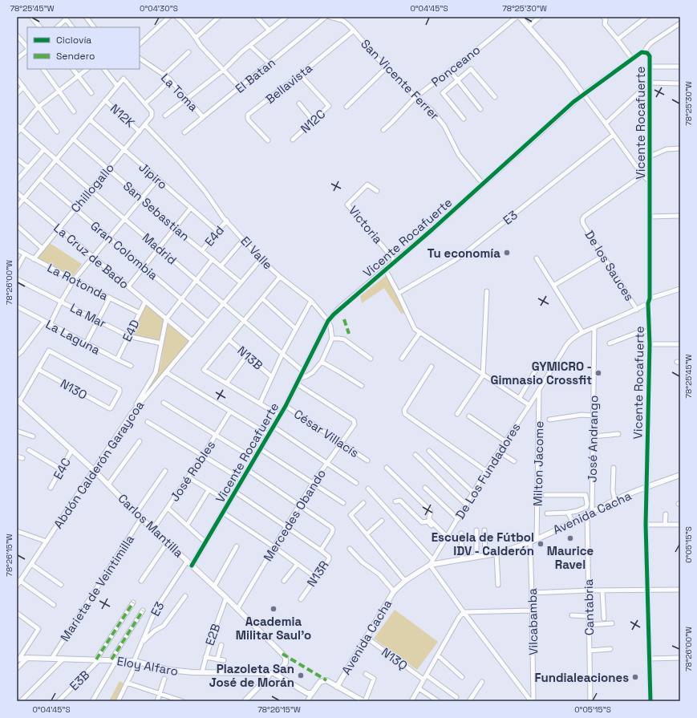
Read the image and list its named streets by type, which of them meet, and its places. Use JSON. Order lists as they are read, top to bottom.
{
  "streets": {
    "street": [
      "Ponceano",
      "El Batan",
      "San Vicente Ferrer",
      "Bellavista",
      "La Toma",
      "N12K",
      "N12C",
      "Vicente Rocafuerte",
      "Jipiro",
      "Chillogallo",
      "San Sebastian",
      "E3",
      "Victoria",
      "E4d",
      "Madrid",
      "Gran Colombia",
      "El Valle",
      "La Cruz de Bado",
      "De los Sauces",
      "La Rotonda",
      "La Mar",
      "E4D",
      "La Laguna",
      "N13B",
      "N13O",
      "César Villacís",
      "José Andrango",
      "Milton Jacome",
      "Abdón Calderón Garaycoa",
      "E4C",
      "José Robles",
      "De Los Fundadores",
      "Avenida Cacha",
      "Mercedes Obando",
      "Carlos Mantilla",
      "N13R",
      "Marieta de Veintimilla",
      "Cantabria",
      "Vilcabamba",
      "E2B",
      "N13Q",
      "Eloy Alfaro",
      "E3B"
    ]
  },
  "crossings": [
    ["Ponceano", "San Vicente Ferrer"],
    ["El Batan", "La Toma"],
    ["San Vicente Ferrer", "Bellavista"],
    ["San Vicente Ferrer", "Vicente Rocafuerte"],
    ["Bellavista", "N12C"],
    ["N12K", "Chillogallo"],
    ["Vicente Rocafuerte", "Victoria"],
    ["Vicente Rocafuerte", "Madrid"],
    ["Vicente Rocafuerte", "El Valle"],
    ["Vicente Rocafuerte", "César Villacís"],
    ["Vicente Rocafuerte", "De Los Fundadores"],
    ["Vicente Rocafuerte", "Avenida Cacha"],
    ["Vicente Rocafuerte", "Mercedes Obando"],
    ["Vicente Rocafuerte", "Carlos Mantilla"],
    ["Jipiro", "Chillogallo"],
    ["Jipiro", "E4d"],
    ["Chillogallo", "San Sebastian"],
    ["Chillogallo", "Madrid"],
    ["Chillogallo", "Gran Colombia"],
    ["Chillogallo", "El Valle"],
    ["Chillogallo", "La Cruz de Bado"],
    ["Chillogallo", "La Rotonda"],
    ["San Sebastian", "E4d"],
    ["San Sebastian", "Abdón Calderón Garaycoa"],
    ["E3", "Carlos Mantilla"],
    ["E3", "Eloy Alfaro"],
    ["E4d", "El Valle"],
    ["Madrid", "Abdón Calderón Garaycoa"],
    ["Gran Colombia", "Abdón Calderón Garaycoa"],
    ["El Valle", "Abdón Calderón Garaycoa"],
    ["La Cruz de Bado", "E4D"],
    ["La Cruz de Bado", "Abdón Calderón Garaycoa"],
    ["De los Sauces", "De Los Fundadores"],
    ["La Rotonda", "E4D"],
    ["La Mar", "E4D"],
    ["E4D", "La Laguna"],
    ["César Villacís", "Mercedes Obando"],
    ["José Andrango", "De Los Fundadores"],
    ["José Andrango", "Avenida Cacha"],
    ["José Andrango", "Cantabria"],
    ["Milton Jacome", "De Los Fundadores"],
    ["Milton Jacome", "Avenida Cacha"],
    ["Abdón Calderón Garaycoa", "Carlos Mantilla"],
    ["E4C", "Carlos Mantilla"],
    ["José Robles", "Carlos Mantilla"],
    ["De Los Fundadores", "Avenida Cacha"],
    ["Avenida Cacha", "Cantabria"],
    ["Avenida Cacha", "Vilcabamba"],
    ["Avenida Cacha", "N13Q"],
    ["Mercedes Obando", "Carlos Mantilla"],
    ["Carlos Mantilla", "Marieta de Veintimilla"],
    ["Carlos Mantilla", "E2B"],
    ["Carlos Mantilla", "Eloy Alfaro"],
    ["Marieta de Veintimilla", "Eloy Alfaro"],
    ["E2B", "Eloy Alfaro"],
    ["Eloy Alfaro", "E3B"]
  ],
  "places": [
    "Tu economía",
    "GYMICRO - Gimnasio Crossfit",
    "Maurice Ravel",
    "Escuela de Fútbol IDV - Calderón",
    "Academia Militar Saul'o",
    "Plazoleta San José de Morán",
    "Fundialeaciones"
  ],
  "legend": ["Ciclovía", "Sendero"],
  "coordinates": [
    "78°25'45\"W",
    "0°04'30\"S",
    "0°04'45\"S",
    "78°25'30\"W",
    "78°26'00\"W",
    "0°05'15\"S",
    "78°26'15\"W"
  ]
}
